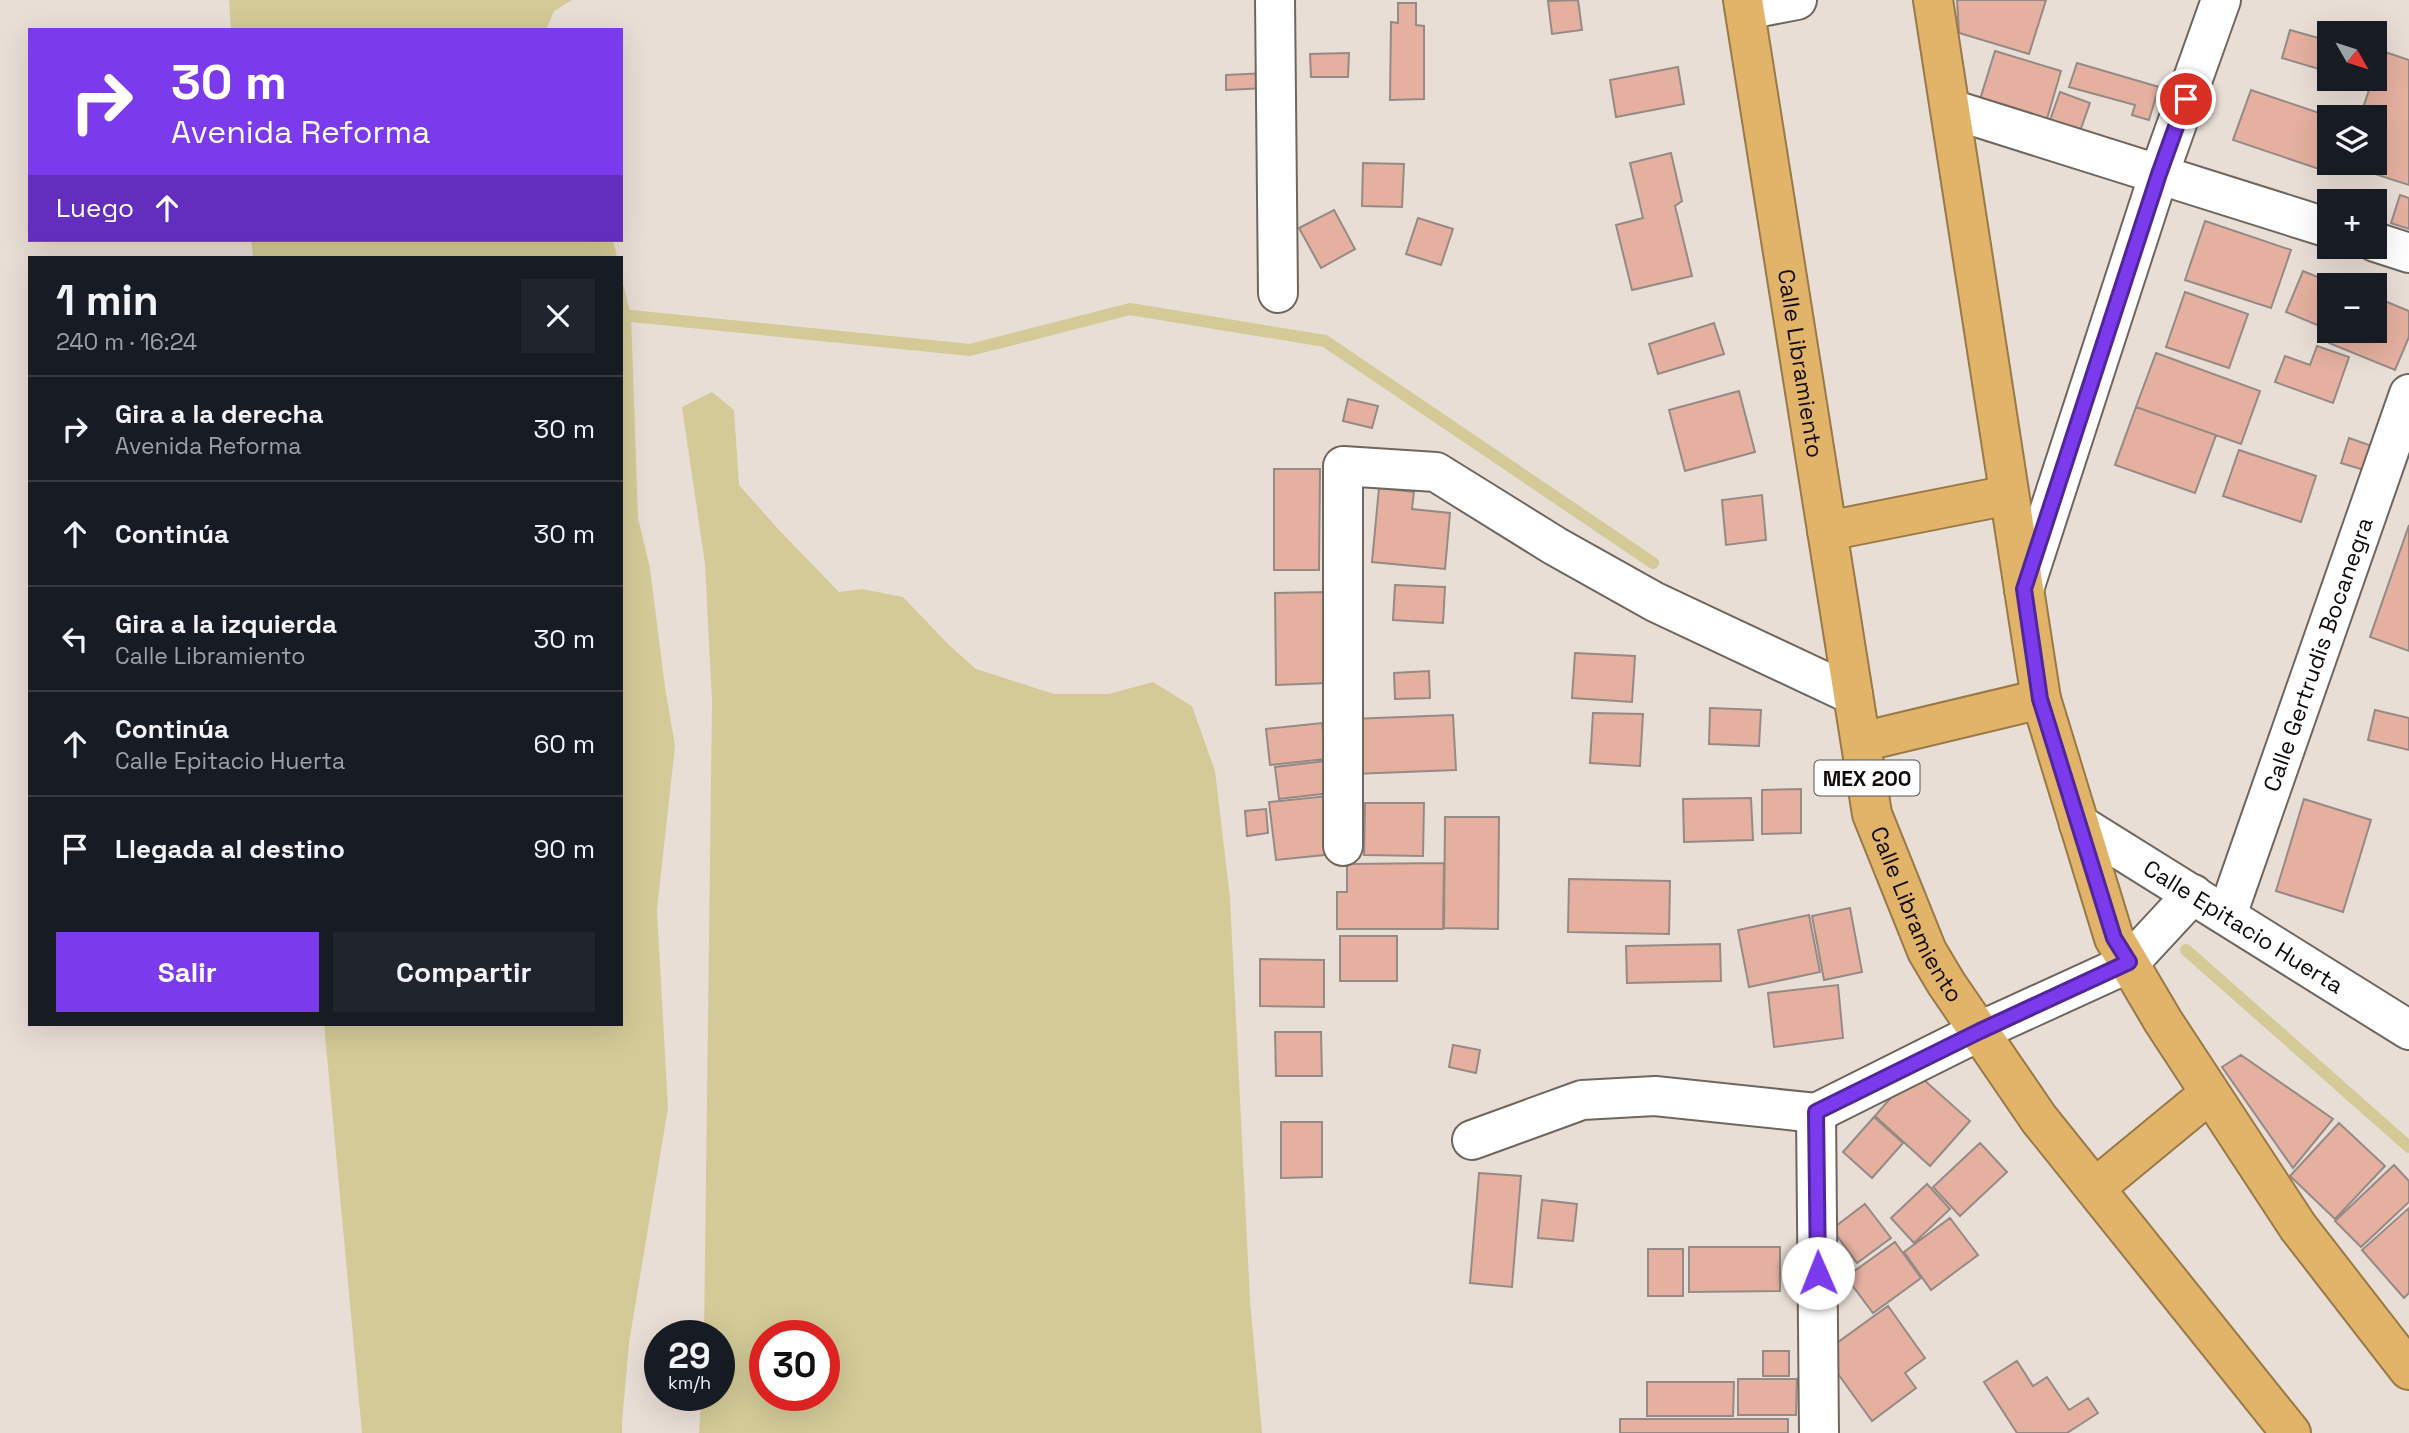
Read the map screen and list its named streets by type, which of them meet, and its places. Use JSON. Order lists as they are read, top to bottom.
{
  "streets": {
    "highway": ["Calle Libramiento", "MEX 200"],
    "street": ["Calle Gertrudis Bocanegra", "Calle Epitacio Huerta"]
  },
  "crossings": [
    ["Calle Gertrudis Bocanegra", "Calle Epitacio Huerta"]
  ],
  "north": "bottom right",
  "page": {
    "map_buttons": ["+", "−"],
    "turn": ["30 m", "Avenida Reforma"],
    "then": "Luego",
    "heading": ["1 min", "240 m · 16:24"],
    "list": [
      {
        "name": "Gira a la derecha",
        "note": "Avenida Reforma",
        "value": "30 m"
      },
      {
        "name": "Continúa",
        "value": "30 m"
      },
      {
        "name": "Gira a la izquierda",
        "note": "Calle Libramiento",
        "value": "30 m"
      },
      {
        "name": "Continúa",
        "note": "Calle Epitacio Huerta",
        "value": "60 m"
      },
      {
        "name": "Llegada al destino",
        "value": "90 m"
      }
    ],
    "buttons": ["Salir", "Compartir"],
    "speed": "29 km/h",
    "limit": "30"
  }
}
